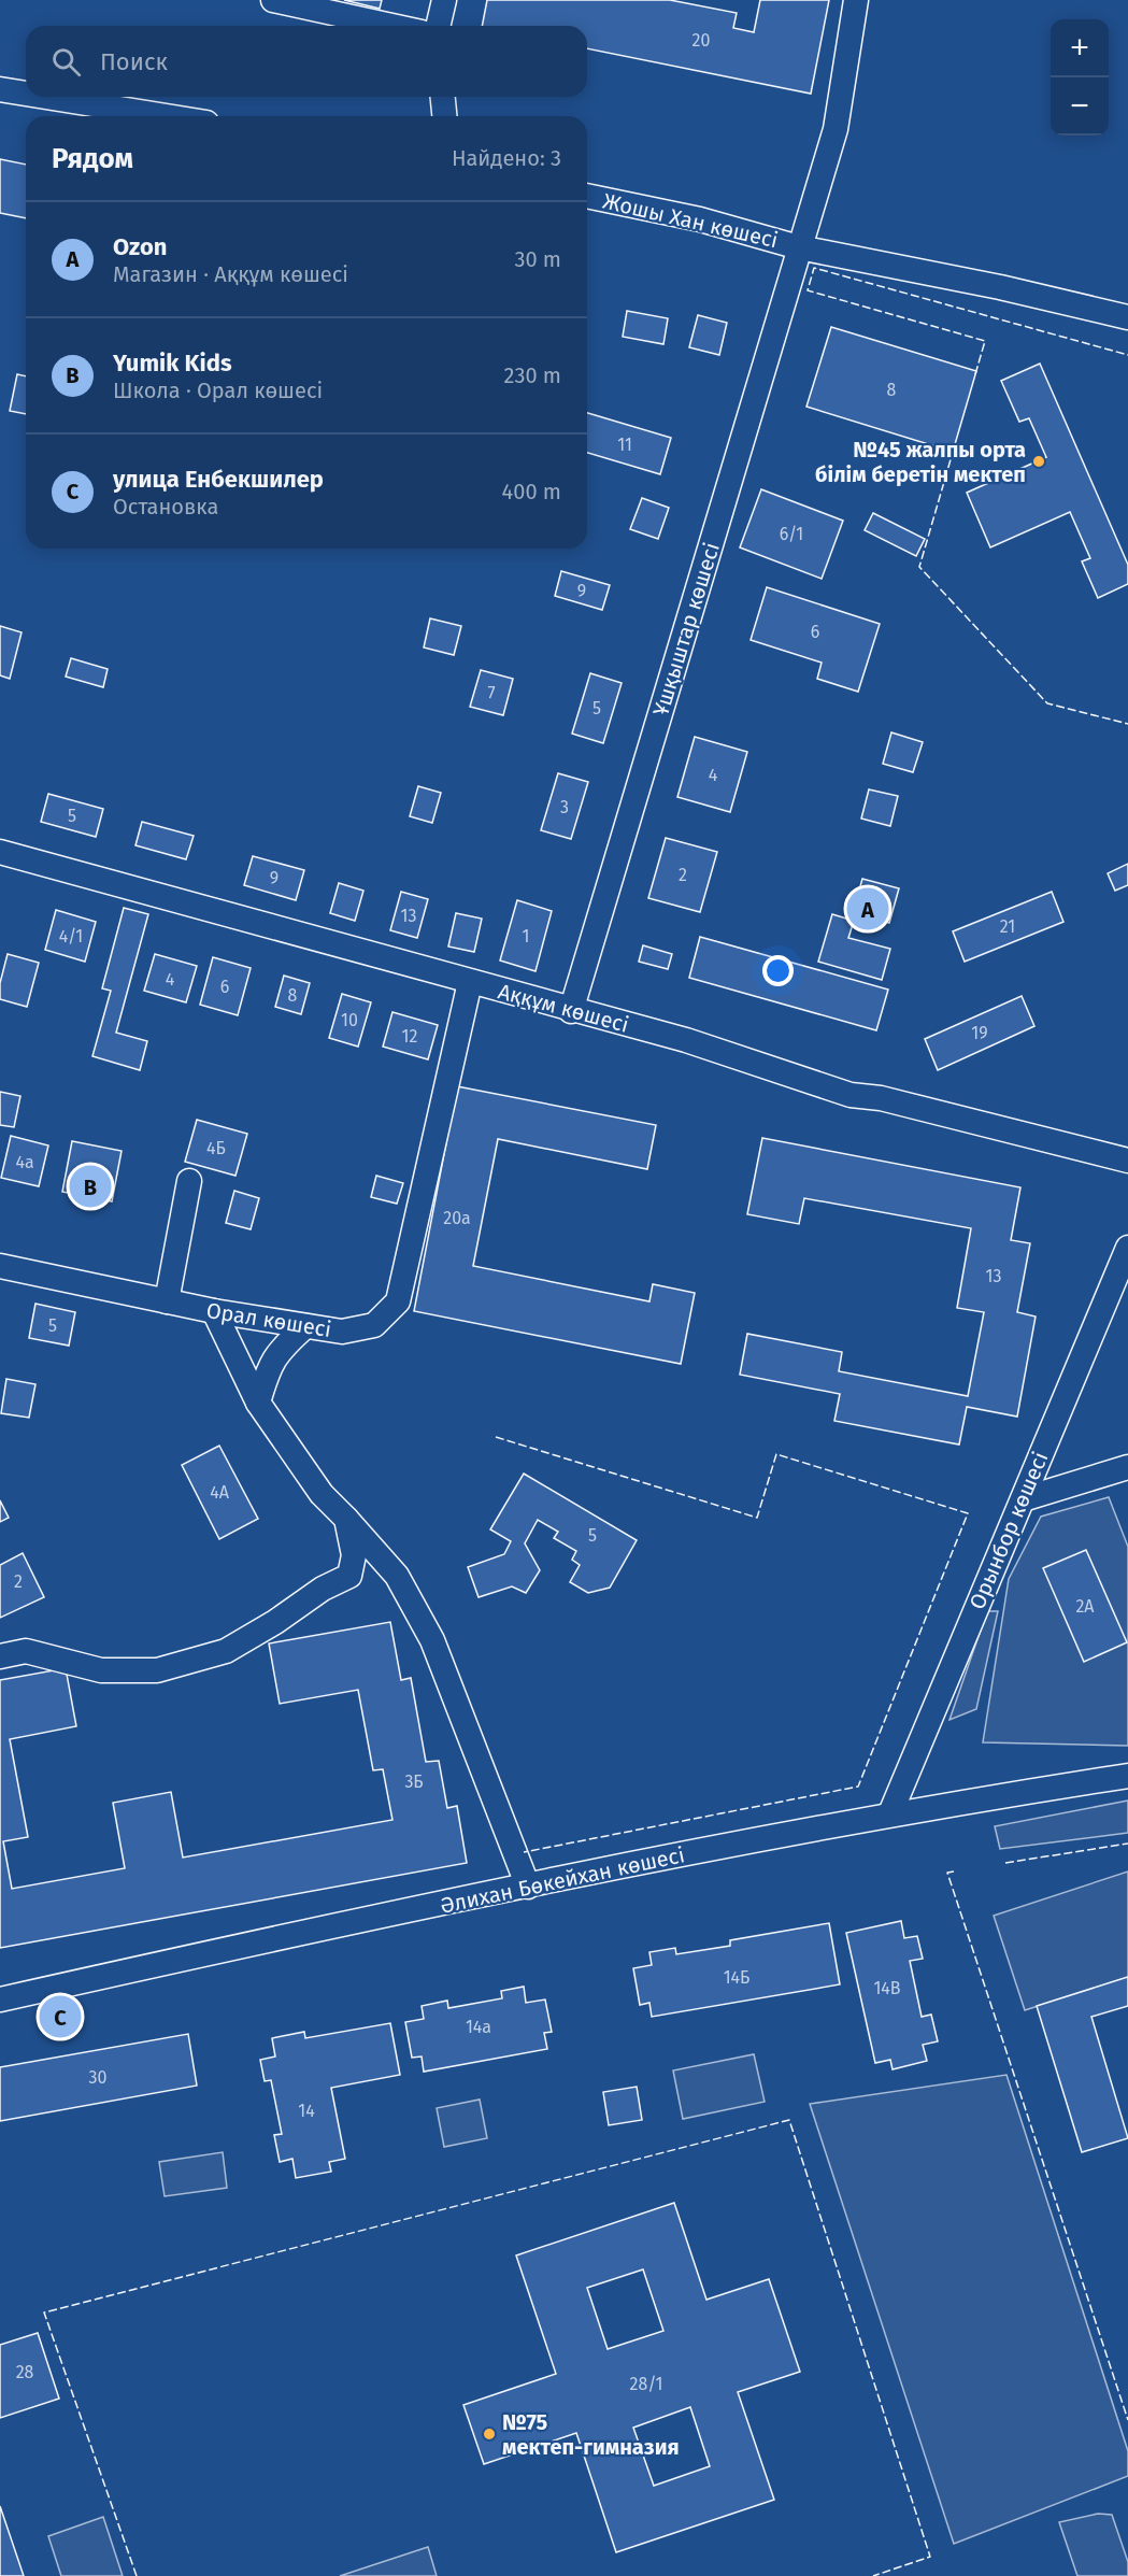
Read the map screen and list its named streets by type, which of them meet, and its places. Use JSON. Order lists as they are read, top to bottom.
{
  "streets": {
    "street": [
      "Жошы Хан көшесі",
      "Ұшқыштар көшесі",
      "Аққұм көшесі",
      "Орал көшесі",
      "Орынбор көшесі",
      "Әлихан Бөкейхан көшесі"
    ]
  },
  "crossings": [
    ["Жошы Хан көшесі", "Ұшқыштар көшесі"],
    ["Ұшқыштар көшесі", "Аққұм көшесі"],
    ["Аққұм көшесі", "Орал көшесі"],
    ["Орынбор көшесі", "Әлихан Бөкейхан көшесі"]
  ],
  "places": ["№45 жалпы орта білім беретін мектеп", "№75 мектеп-гимназия"],
  "house_numbers": [
    "20",
    "8",
    "11",
    "6/1",
    "9",
    "6",
    "7",
    "5",
    "4",
    "3",
    "5",
    "2",
    "9",
    "13",
    "21",
    "4/1",
    "1",
    "4",
    "6",
    "8",
    "10",
    "19",
    "12",
    "4Б",
    "4а",
    "20а",
    "13",
    "5",
    "4А",
    "5",
    "2",
    "2А",
    "3Б",
    "14Б",
    "14В",
    "14а",
    "30",
    "14",
    "28",
    "28/1"
  ],
  "page": {
    "map_buttons": ["+", "−"],
    "search": "Поиск",
    "heading": ["Рядом", "Найдено: 3"],
    "list": [
      {
        "mark": "A",
        "name": "Ozon",
        "note": "Магазин · Аққұм көшесі",
        "value": "30 m"
      },
      {
        "mark": "B",
        "name": "Yumik Kids",
        "note": "Школа · Орал көшесі",
        "value": "230 m"
      },
      {
        "mark": "C",
        "name": "улица Енбекшилер",
        "note": "Остановка",
        "value": "400 m"
      }
    ],
    "pins": ["A", "B", "C"]
  }
}
